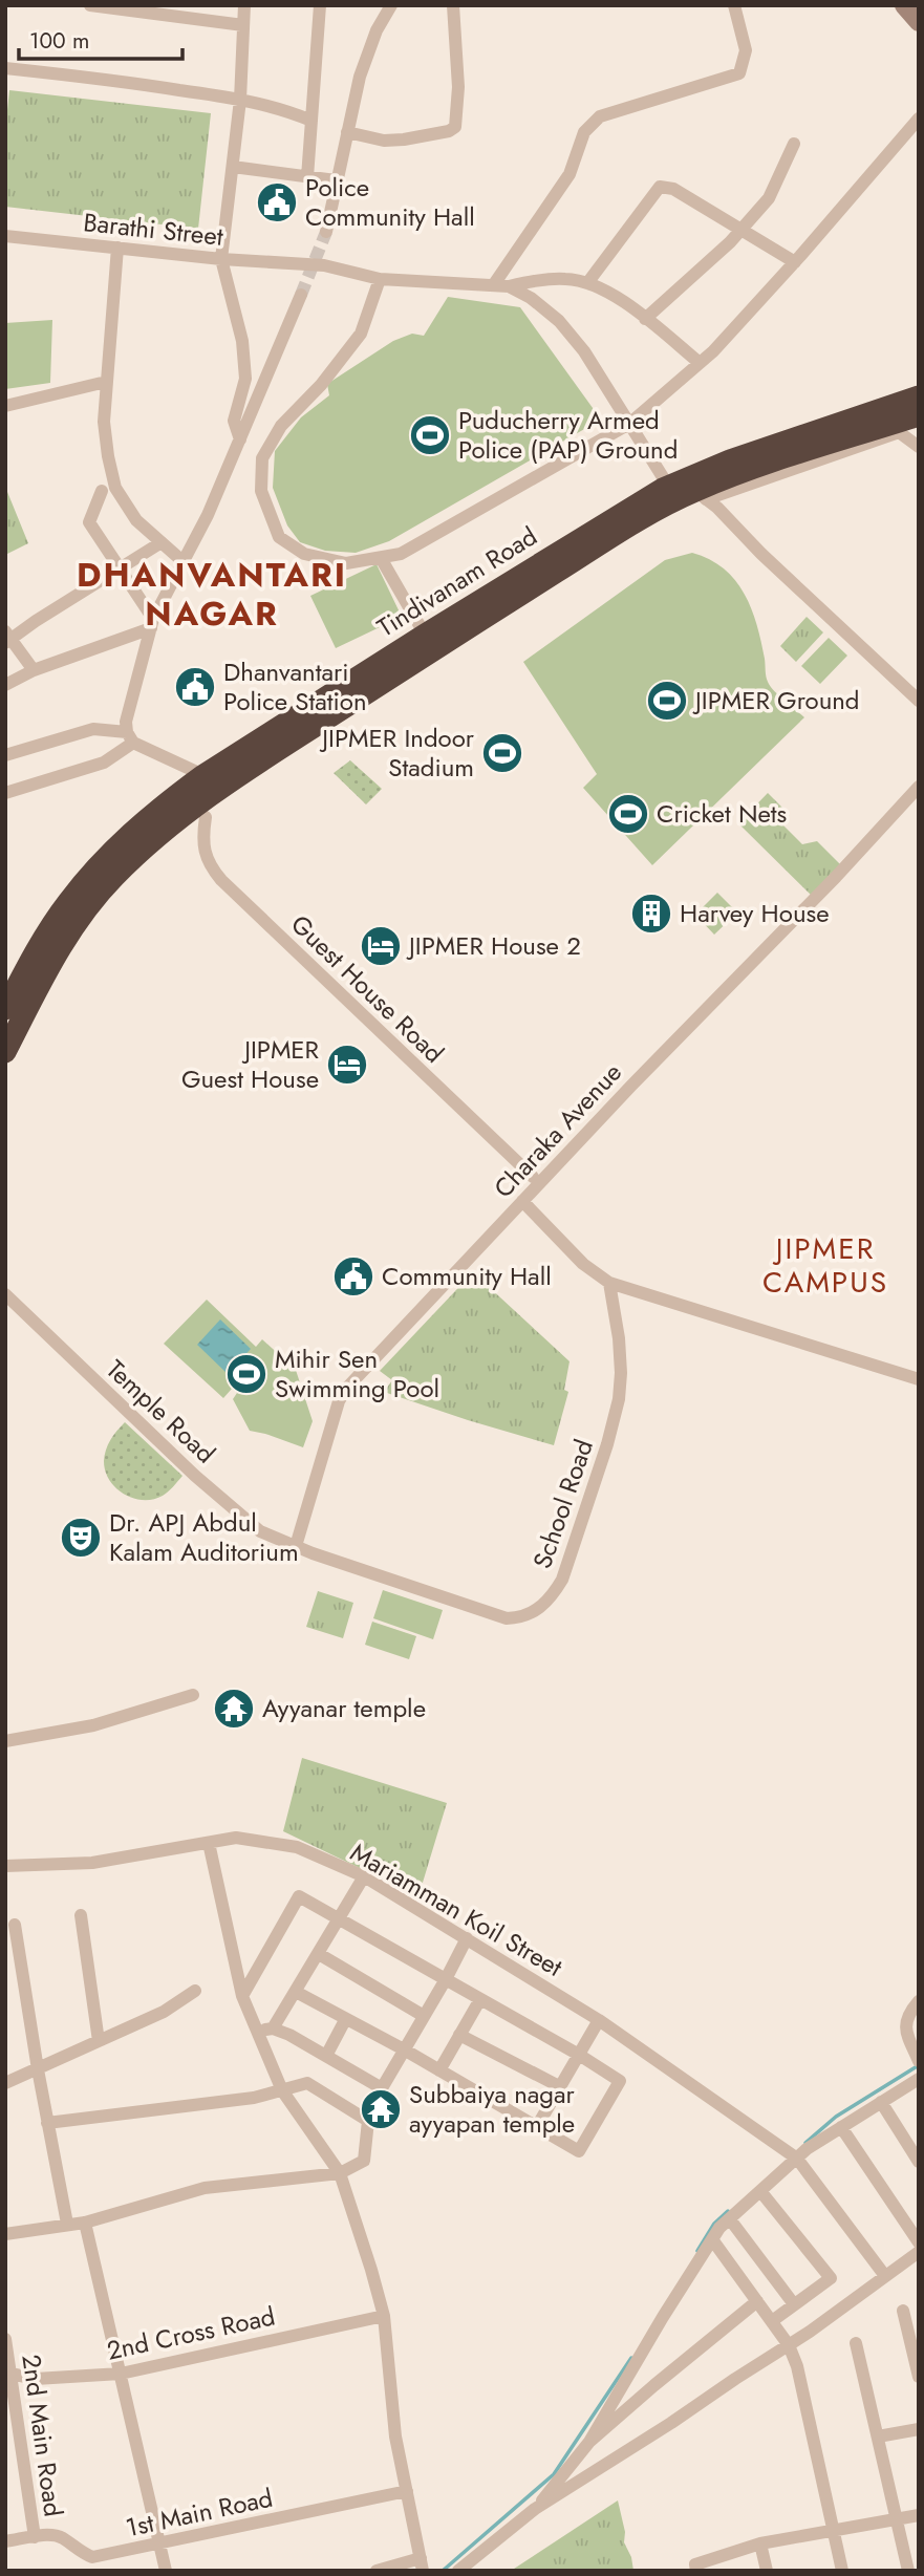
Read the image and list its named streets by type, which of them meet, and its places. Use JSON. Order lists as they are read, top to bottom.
{
  "streets": {
    "highway": ["Tindivanam Road"],
    "street": [
      "Barathi Street",
      "Guest House Road",
      "Charaka Avenue",
      "Temple Road",
      "School Road",
      "Mariamman Koil Street",
      "2nd Cross Road",
      "2nd Main Road",
      "1st Main Road"
    ]
  },
  "crossings": [
    ["Guest House Road", "Charaka Avenue"],
    ["Charaka Avenue", "Temple Road"],
    ["Charaka Avenue", "School Road"],
    ["Temple Road", "School Road"],
    ["2nd Cross Road", "2nd Main Road"],
    ["2nd Main Road", "1st Main Road"]
  ],
  "districts": ["DHANVANTARI NAGAR", "JIPMER CAMPUS"],
  "places": {
    "public building": ["Police Community Hall", "Dhanvantari Police Station", "Community Hall"],
    "sports": [
      "Puducherry Armed Police (PAP) Ground",
      "JIPMER Ground",
      "JIPMER Indoor Stadium",
      "Cricket Nets",
      "Mihir Sen Swimming Pool"
    ],
    "building": ["Harvey House"],
    "hotel": ["JIPMER House 2", "JIPMER Guest House"],
    "theatre": ["Dr. APJ Abdul Kalam Auditorium"],
    "temple": ["Ayyanar temple", "Subbaiya nagar ayyapan temple"]
  },
  "scale_bar": "100 m"
}
